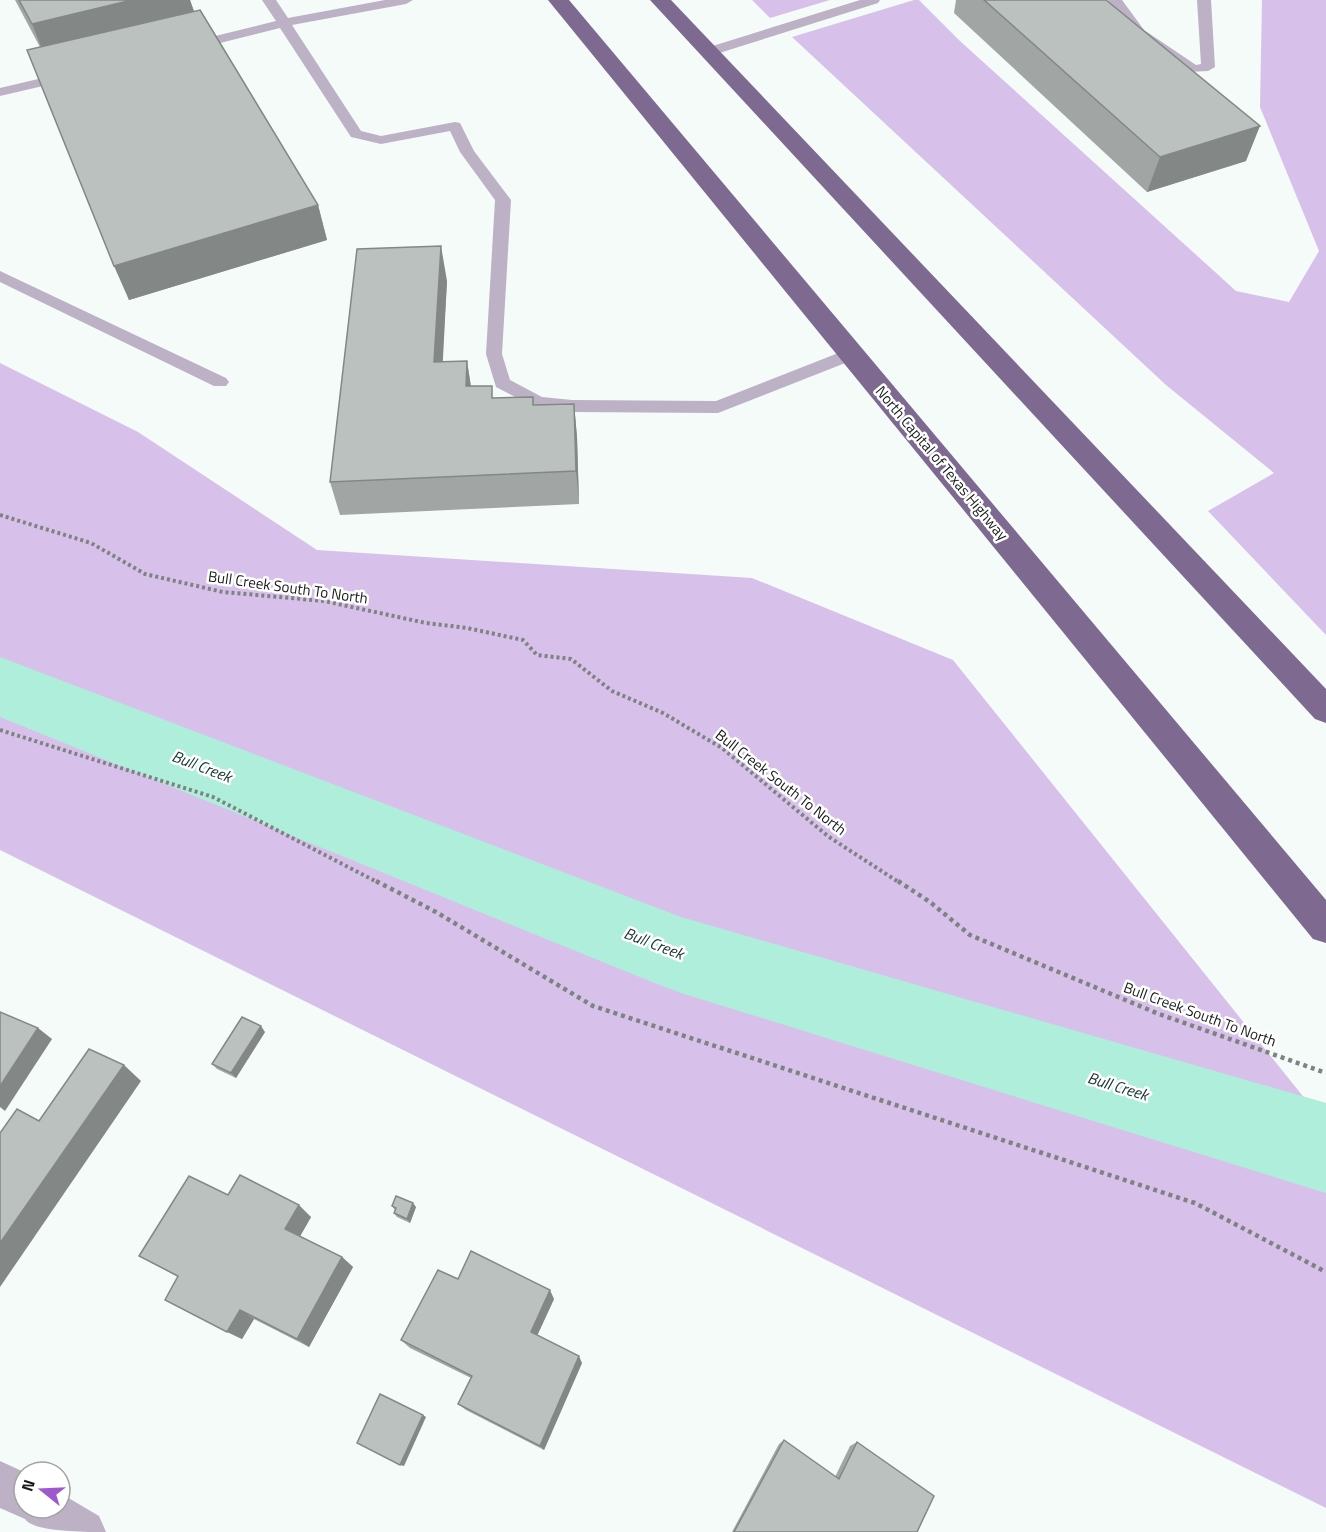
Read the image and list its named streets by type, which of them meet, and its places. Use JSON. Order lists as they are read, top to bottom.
{
  "streets": {
    "highway": ["North Capital of Texas Highway"],
    "path": ["Bull Creek South To North"]
  },
  "water": ["Bull Creek"],
  "north": "left"
}
